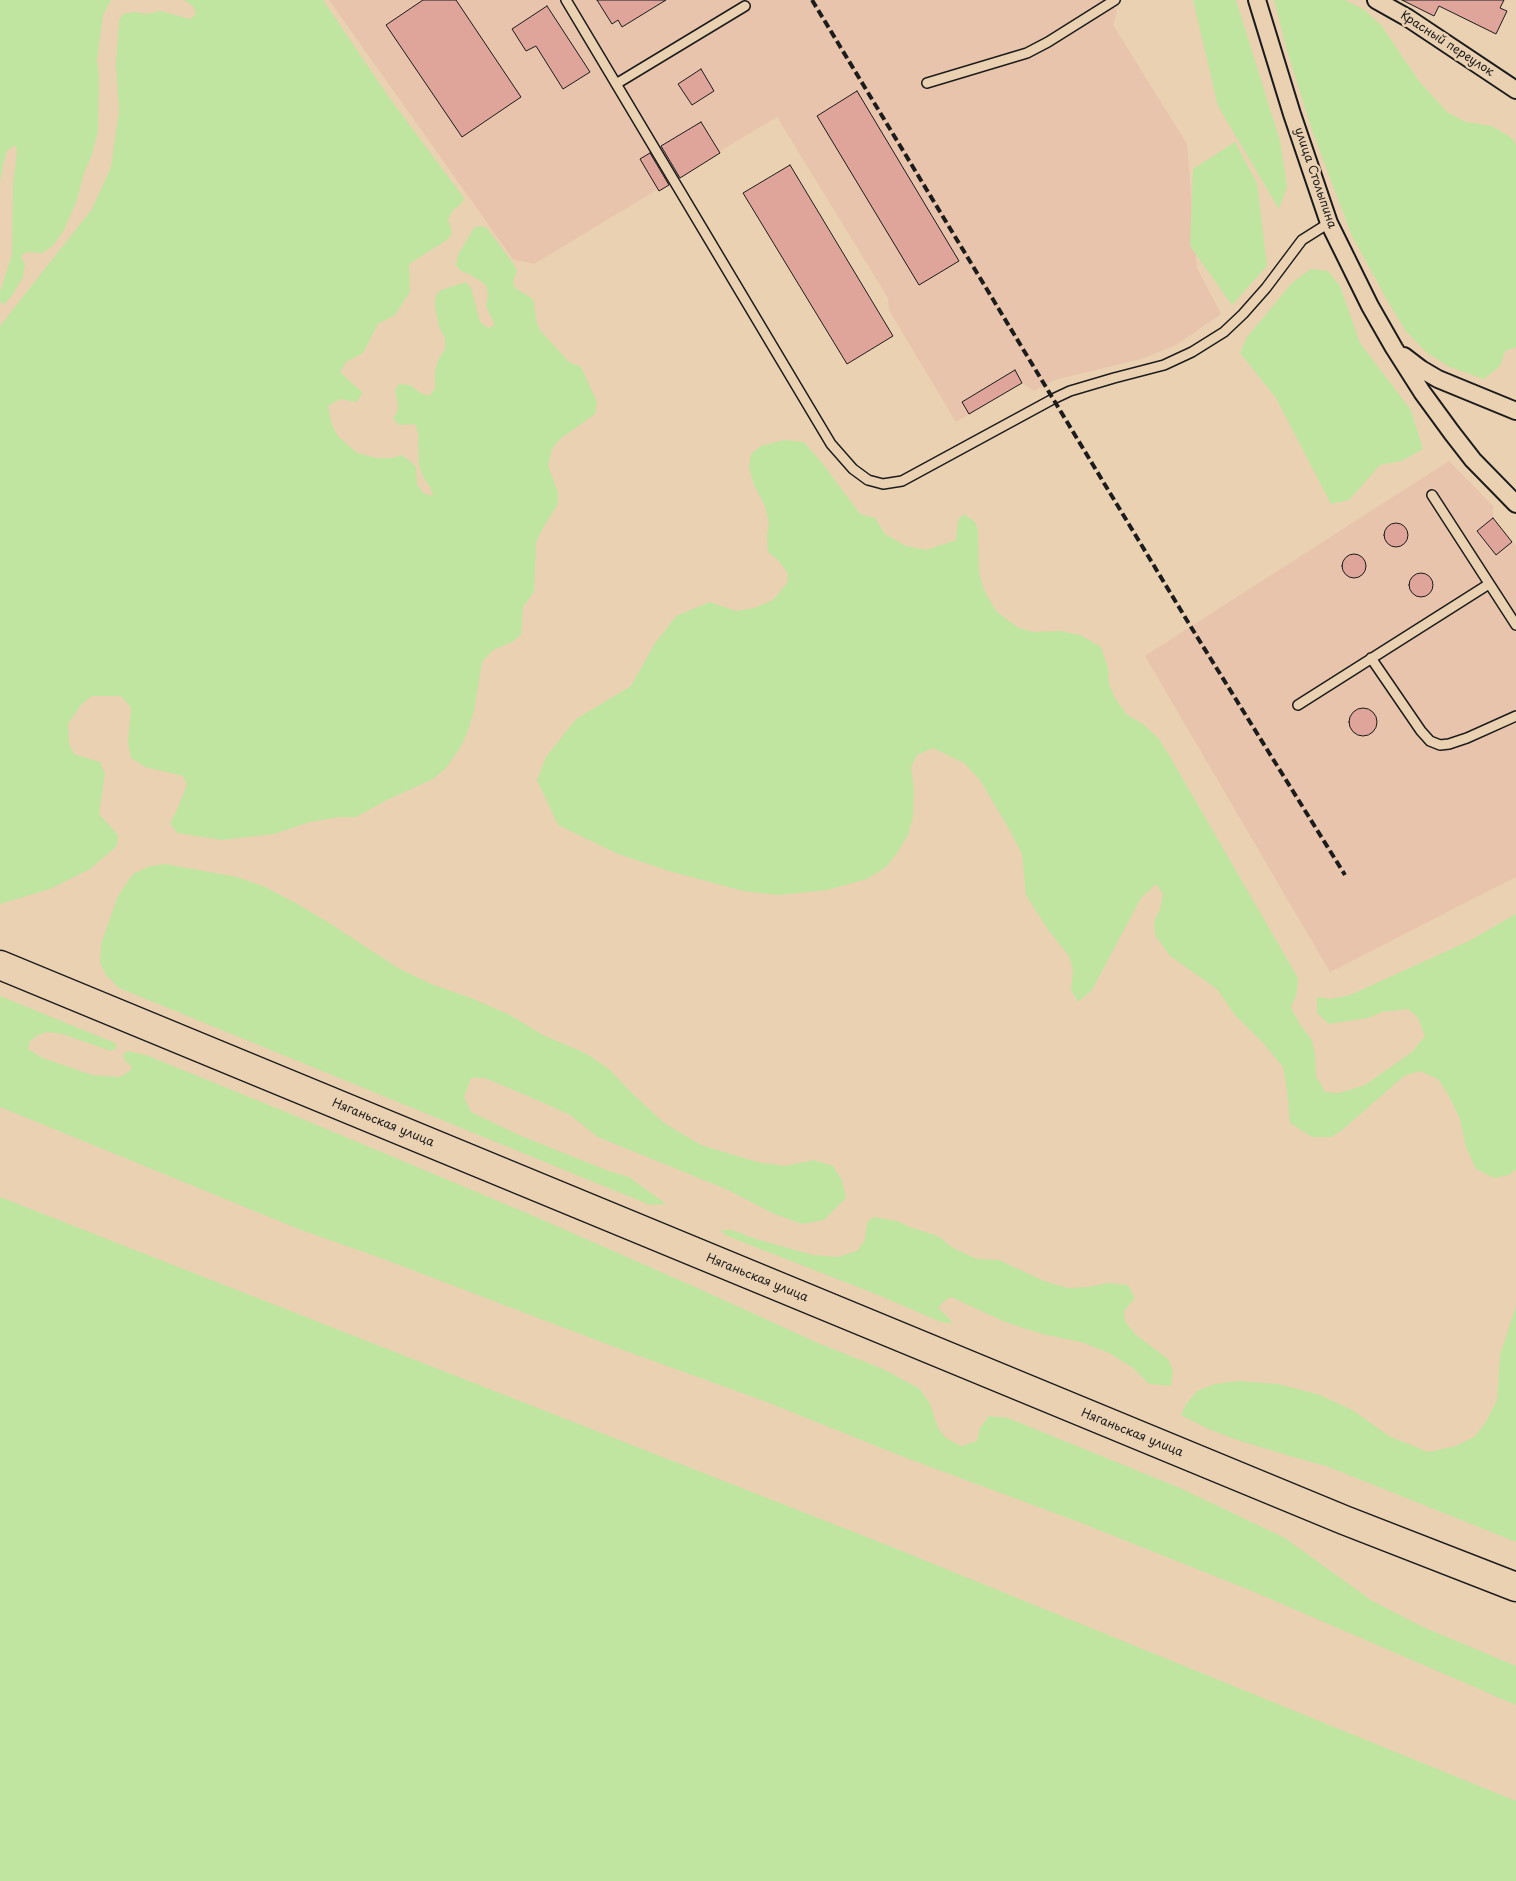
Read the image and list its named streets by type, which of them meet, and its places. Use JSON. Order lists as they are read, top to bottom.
{
  "streets": {
    "highway": ["Няганьская улица"],
    "street": ["Красный переулок", "улица Столыпина"]
  }
}
